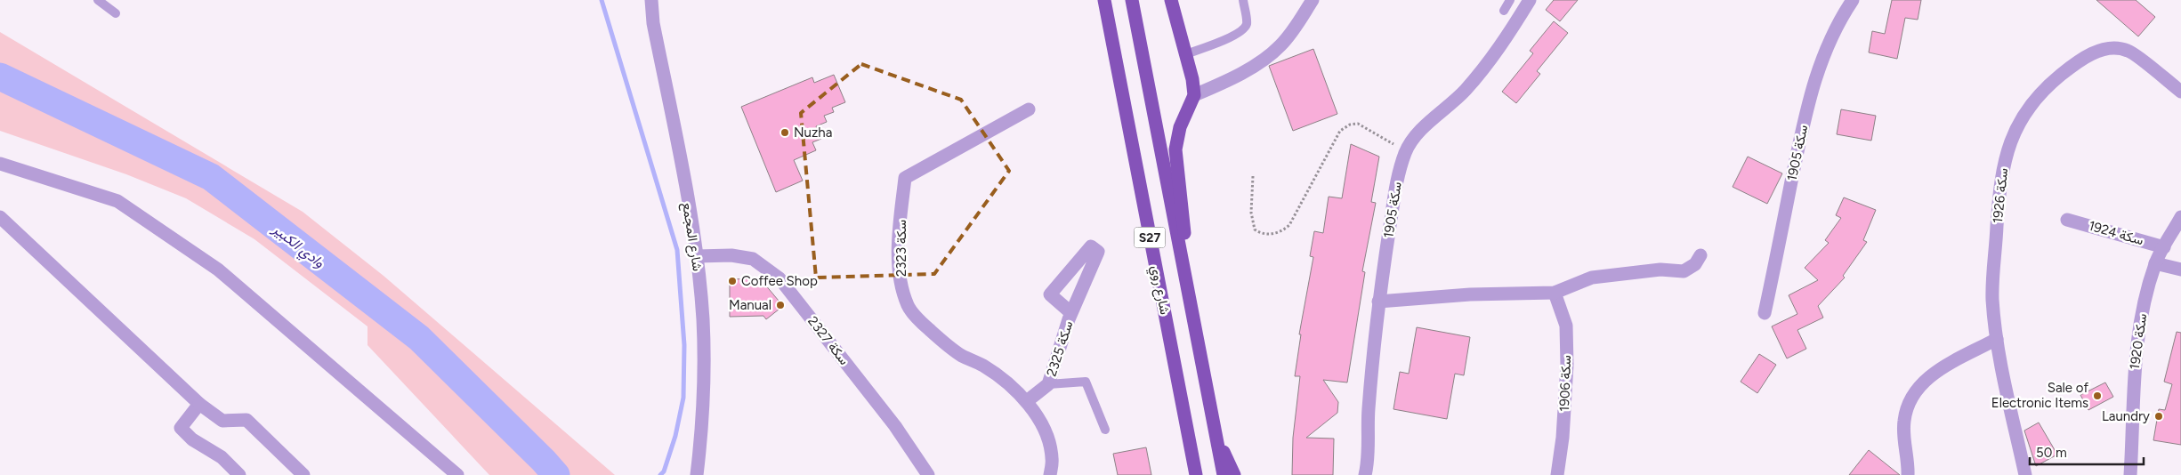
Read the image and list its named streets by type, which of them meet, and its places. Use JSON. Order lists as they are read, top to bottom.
{
  "streets": {
    "main road": ["S27", "شارع روي"],
    "street": [
      "سكة 1905",
      "سكة 1926",
      "سكة 1924",
      "شارع المجمع",
      "سكة 2323",
      "سكة 2327",
      "سكة 1920",
      "سكة 2325",
      "سكة 1906"
    ]
  },
  "crossings": [
    ["سكة 1924", "سكة 1920"],
    ["شارع المجمع", "سكة 2327"],
    ["سكة 2323", "سكة 2325"]
  ],
  "water": ["وادي الكبير"],
  "places": [
    "Nuzha",
    "Coffee Shop",
    "Manual",
    "Sale of Electronic Items",
    "Laundry"
  ],
  "scale_bar": "50 m"
}
